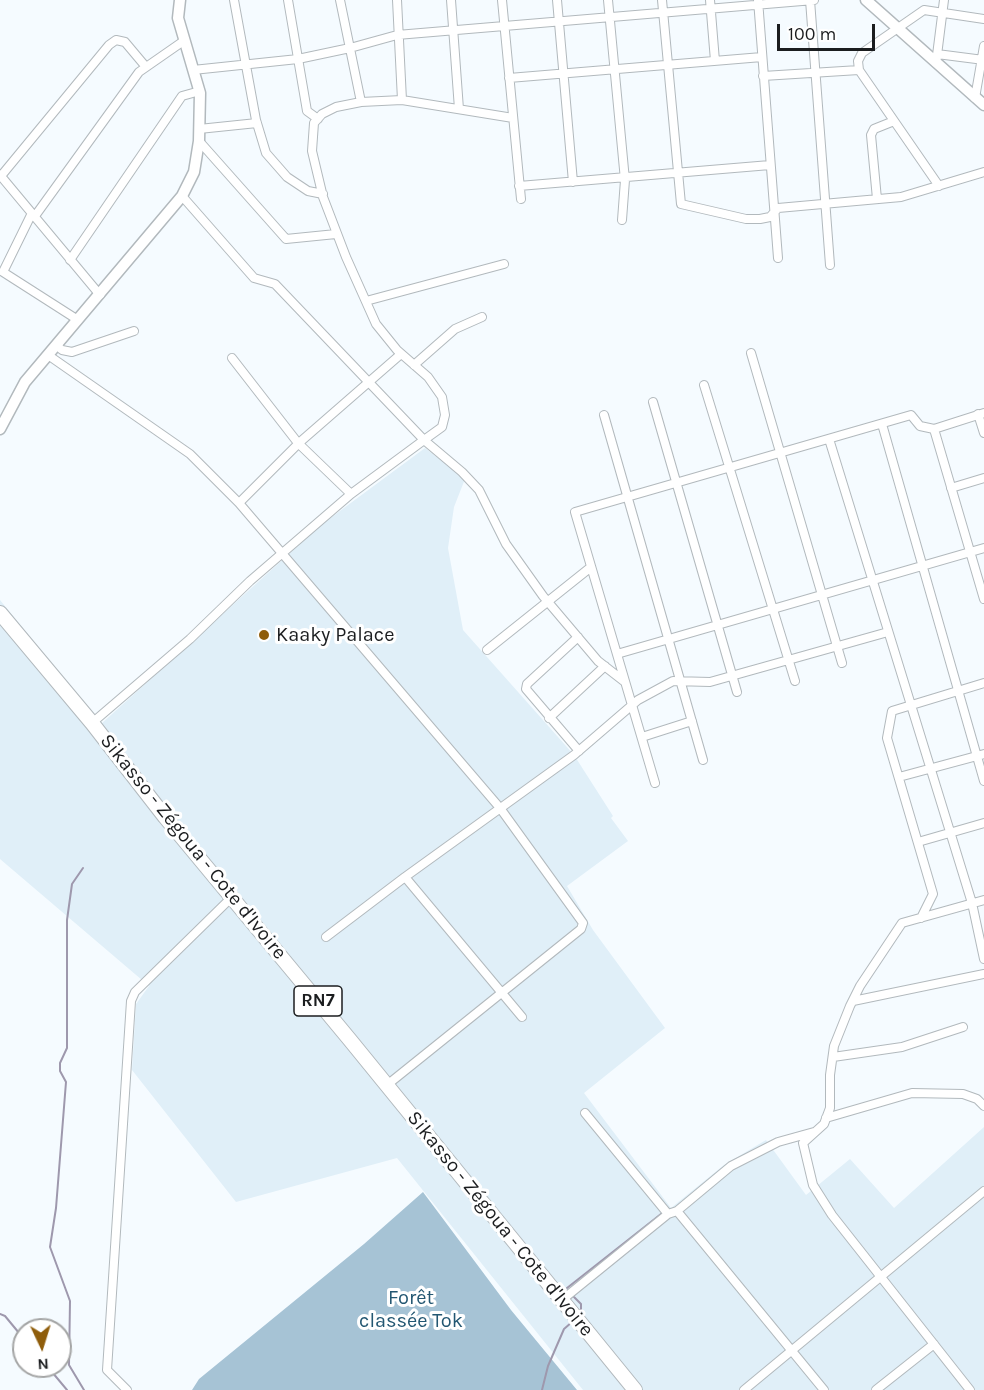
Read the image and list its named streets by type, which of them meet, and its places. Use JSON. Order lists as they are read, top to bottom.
{
  "streets": {
    "highway": ["Sikasso - Zégoua - Cote d'Ivoire", "RN7"]
  },
  "parks": ["Forêt classée Tok"],
  "places": ["Kaaky Palace"],
  "scale_bar": "100 m",
  "north": "bottom"
}
